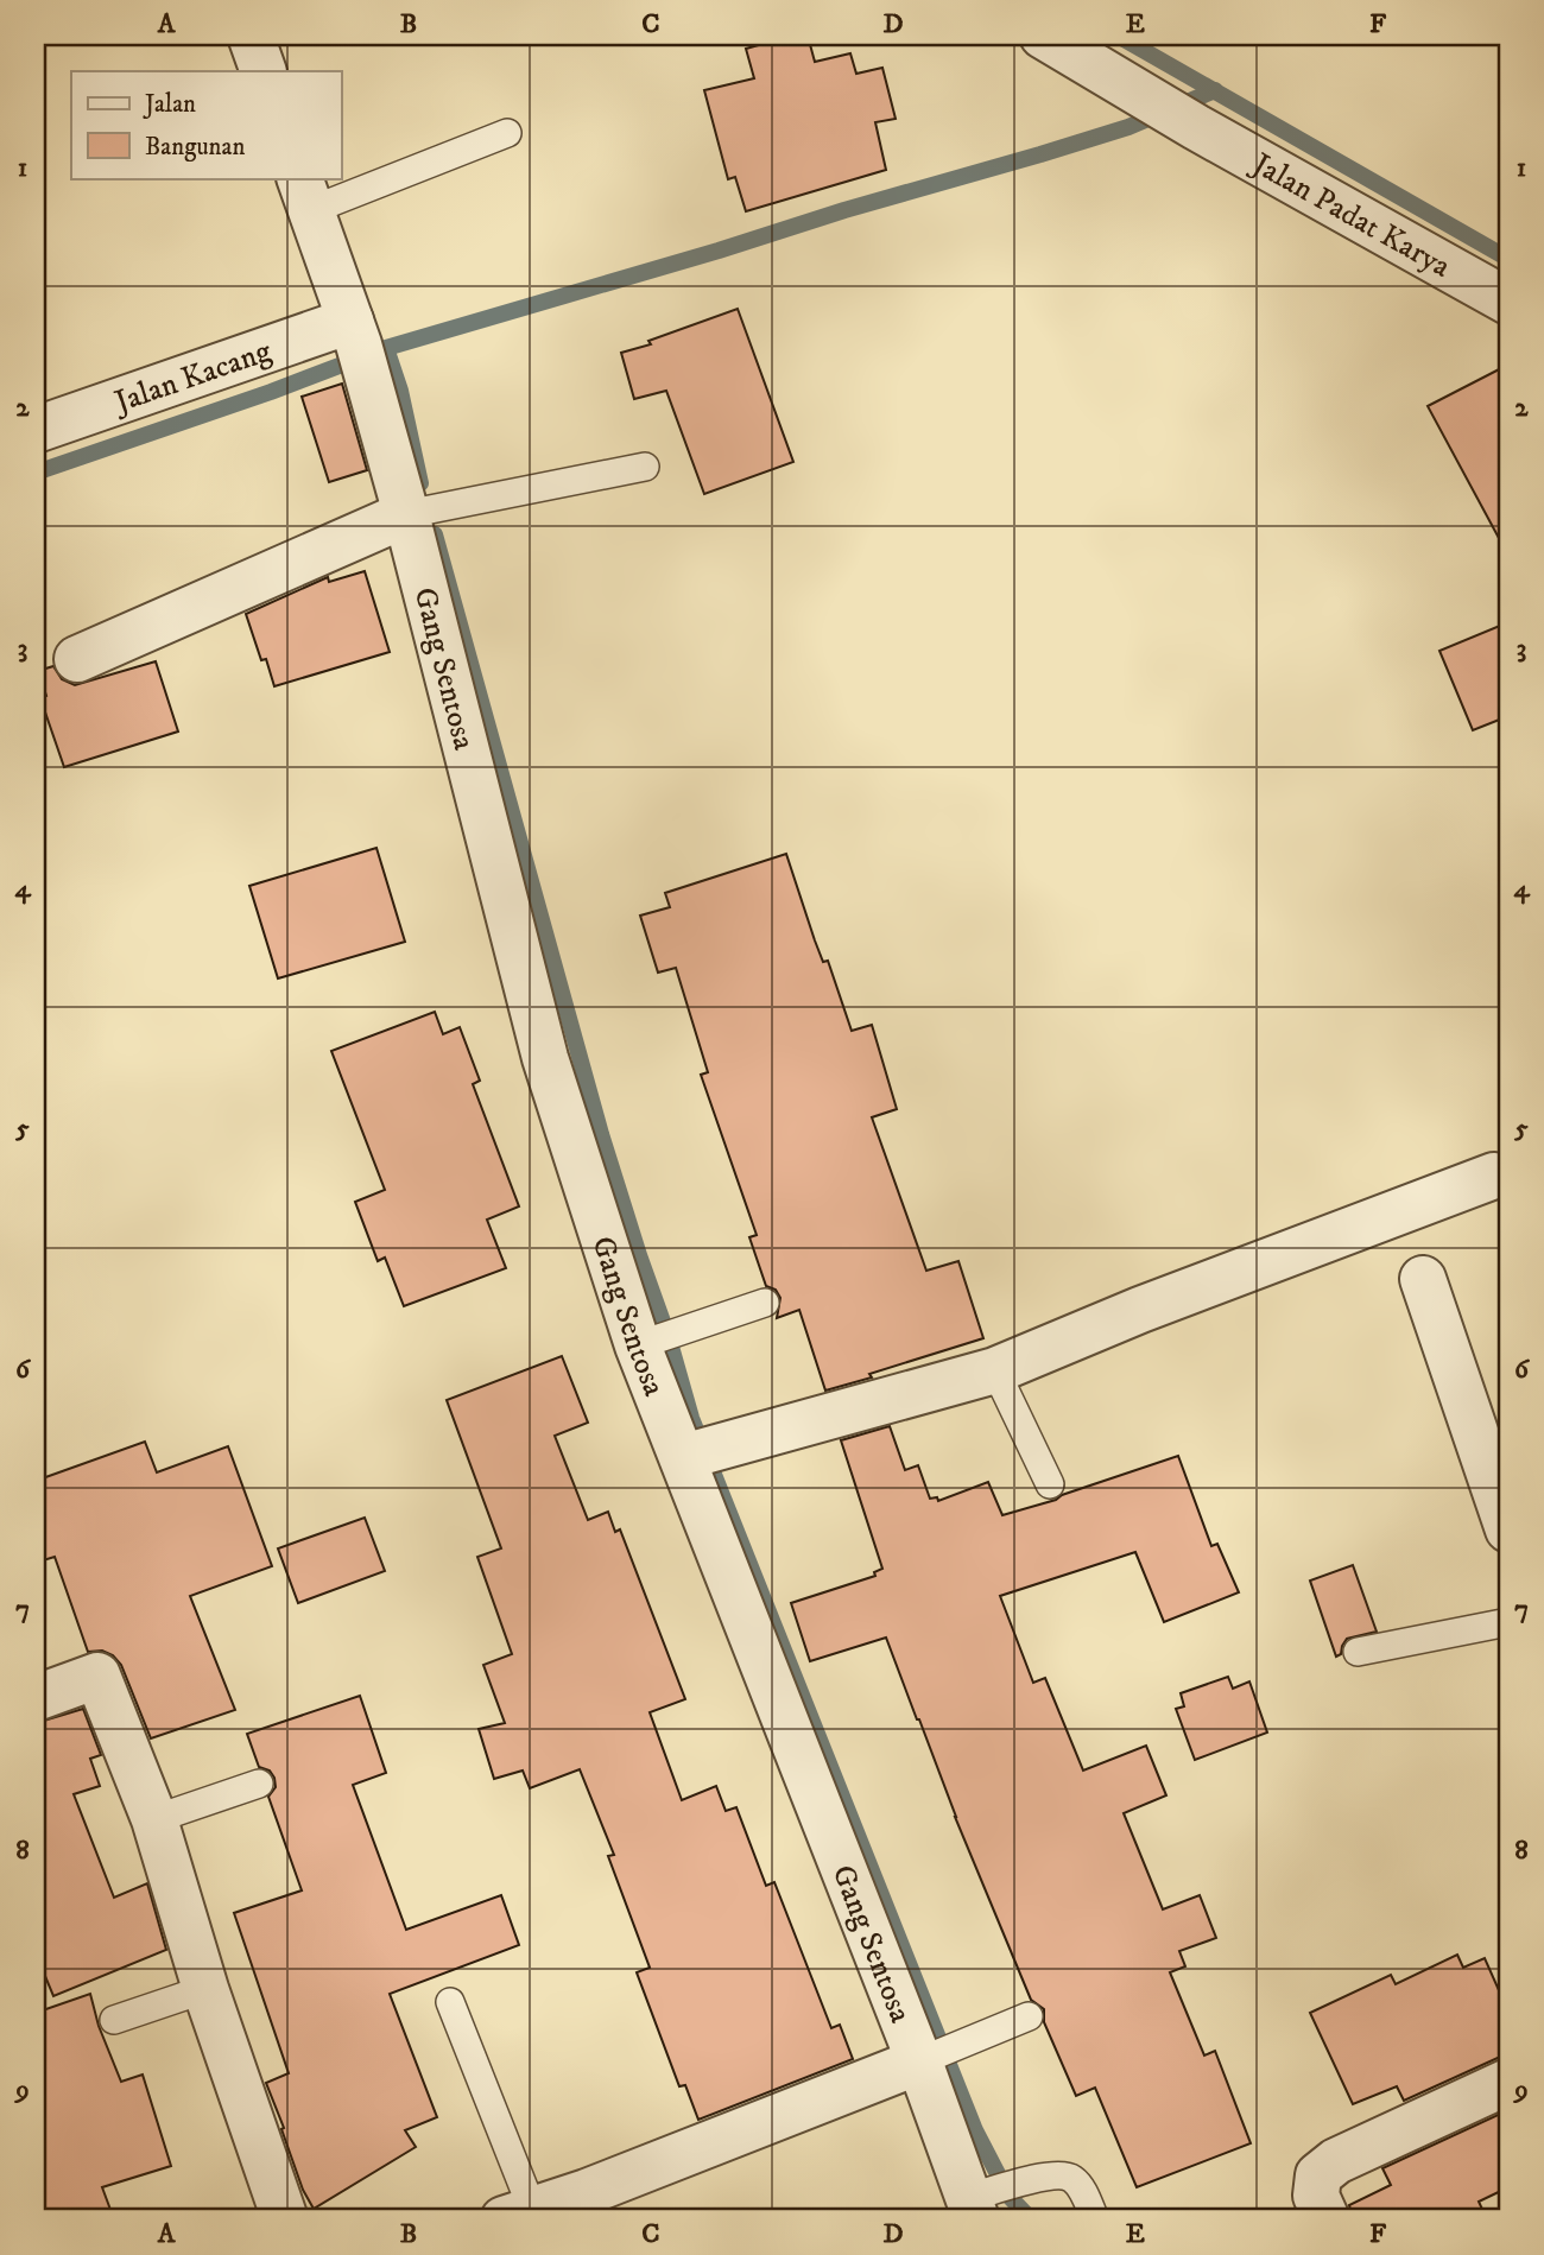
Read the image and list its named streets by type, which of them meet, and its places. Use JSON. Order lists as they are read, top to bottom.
{
  "streets": {
    "street": ["Jalan Padat Karya", "Jalan Kacang", "Gang Sentosa"]
  },
  "crossings": [
    ["Jalan Kacang", "Gang Sentosa"]
  ],
  "legend": ["Jalan", "Bangunan"],
  "grid": {
    "columns": [
      "A",
      "B",
      "C",
      "D",
      "E",
      "F"
    ],
    "rows": [
      "1",
      "2",
      "3",
      "4",
      "5",
      "6",
      "7",
      "8",
      "9"
    ]
  }
}
